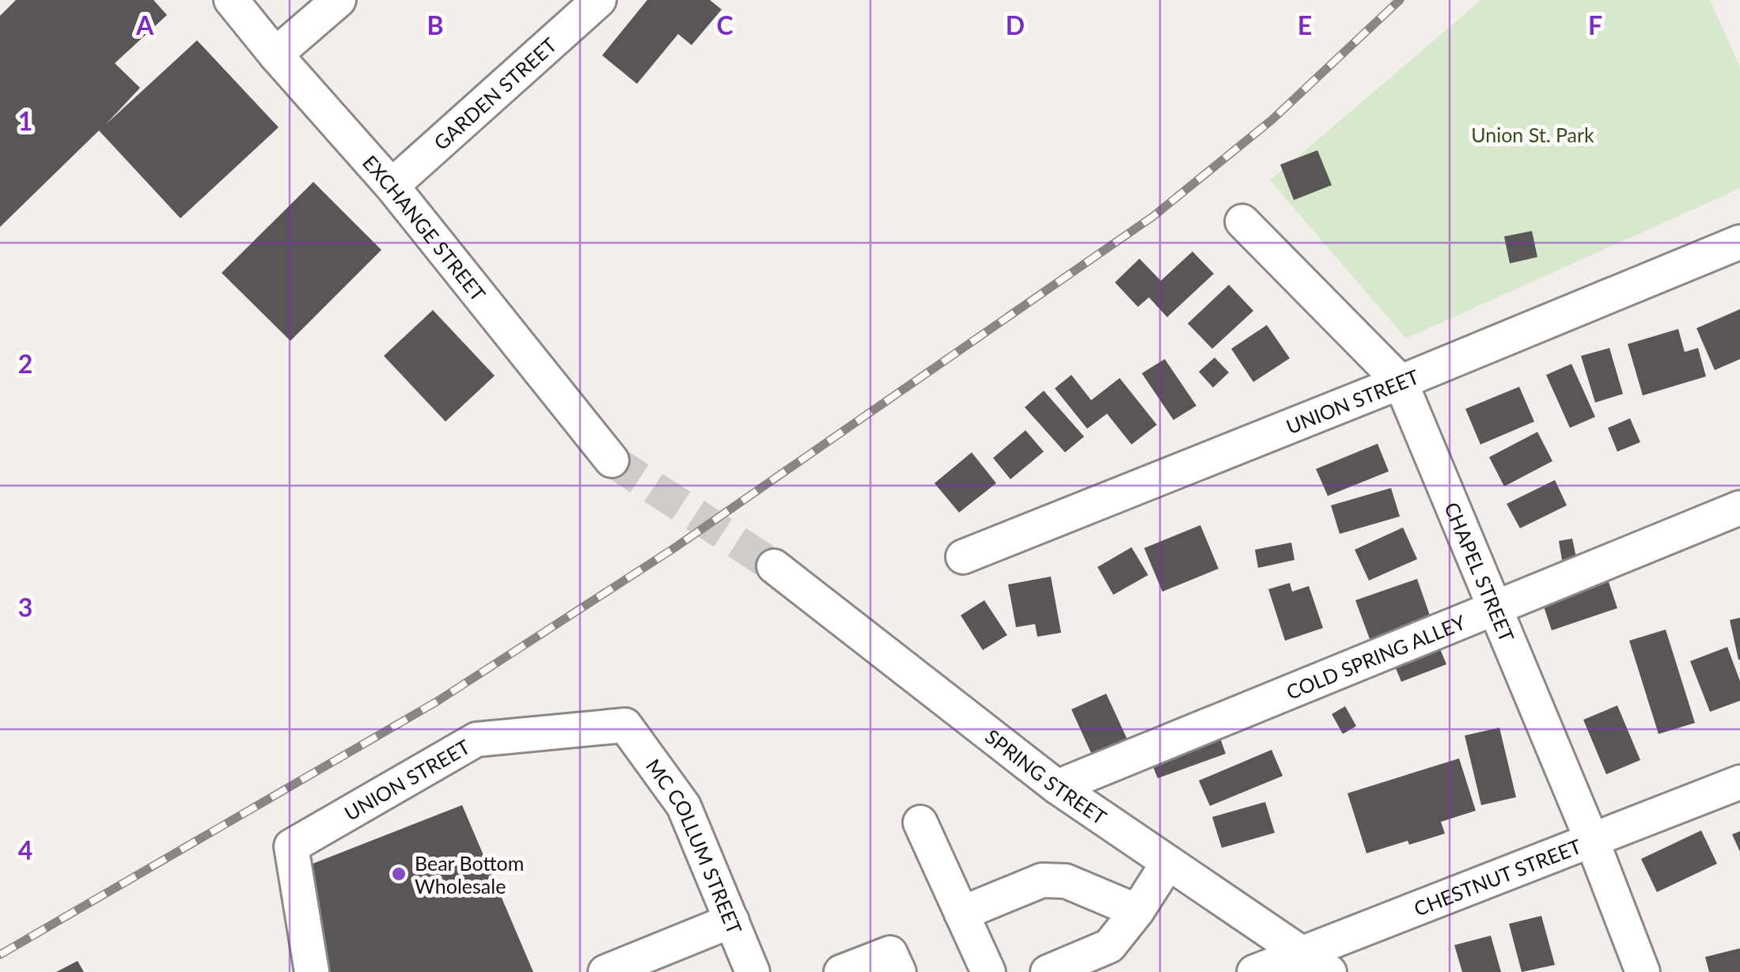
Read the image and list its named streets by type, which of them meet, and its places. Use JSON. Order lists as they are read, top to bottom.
{
  "streets": {
    "street": [
      "GARDEN STREET",
      "EXCHANGE STREET",
      "UNION STREET",
      "CHAPEL STREET",
      "COLD SPRING ALLEY",
      "SPRING STREET",
      "MC COLLUM STREET",
      "CHESTNUT STREET"
    ]
  },
  "crossings": [
    ["GARDEN STREET", "EXCHANGE STREET"],
    ["UNION STREET", "CHAPEL STREET"],
    ["UNION STREET", "MC COLLUM STREET"],
    ["CHAPEL STREET", "COLD SPRING ALLEY"],
    ["CHAPEL STREET", "CHESTNUT STREET"],
    ["COLD SPRING ALLEY", "SPRING STREET"],
    ["SPRING STREET", "CHESTNUT STREET"]
  ],
  "parks": ["Union St. Park"],
  "places": ["Bear Bottom Wholesale"],
  "grid": {
    "columns": [
      "A",
      "B",
      "C",
      "D",
      "E",
      "F"
    ],
    "rows": [
      "1",
      "2",
      "3",
      "4"
    ]
  }
}
